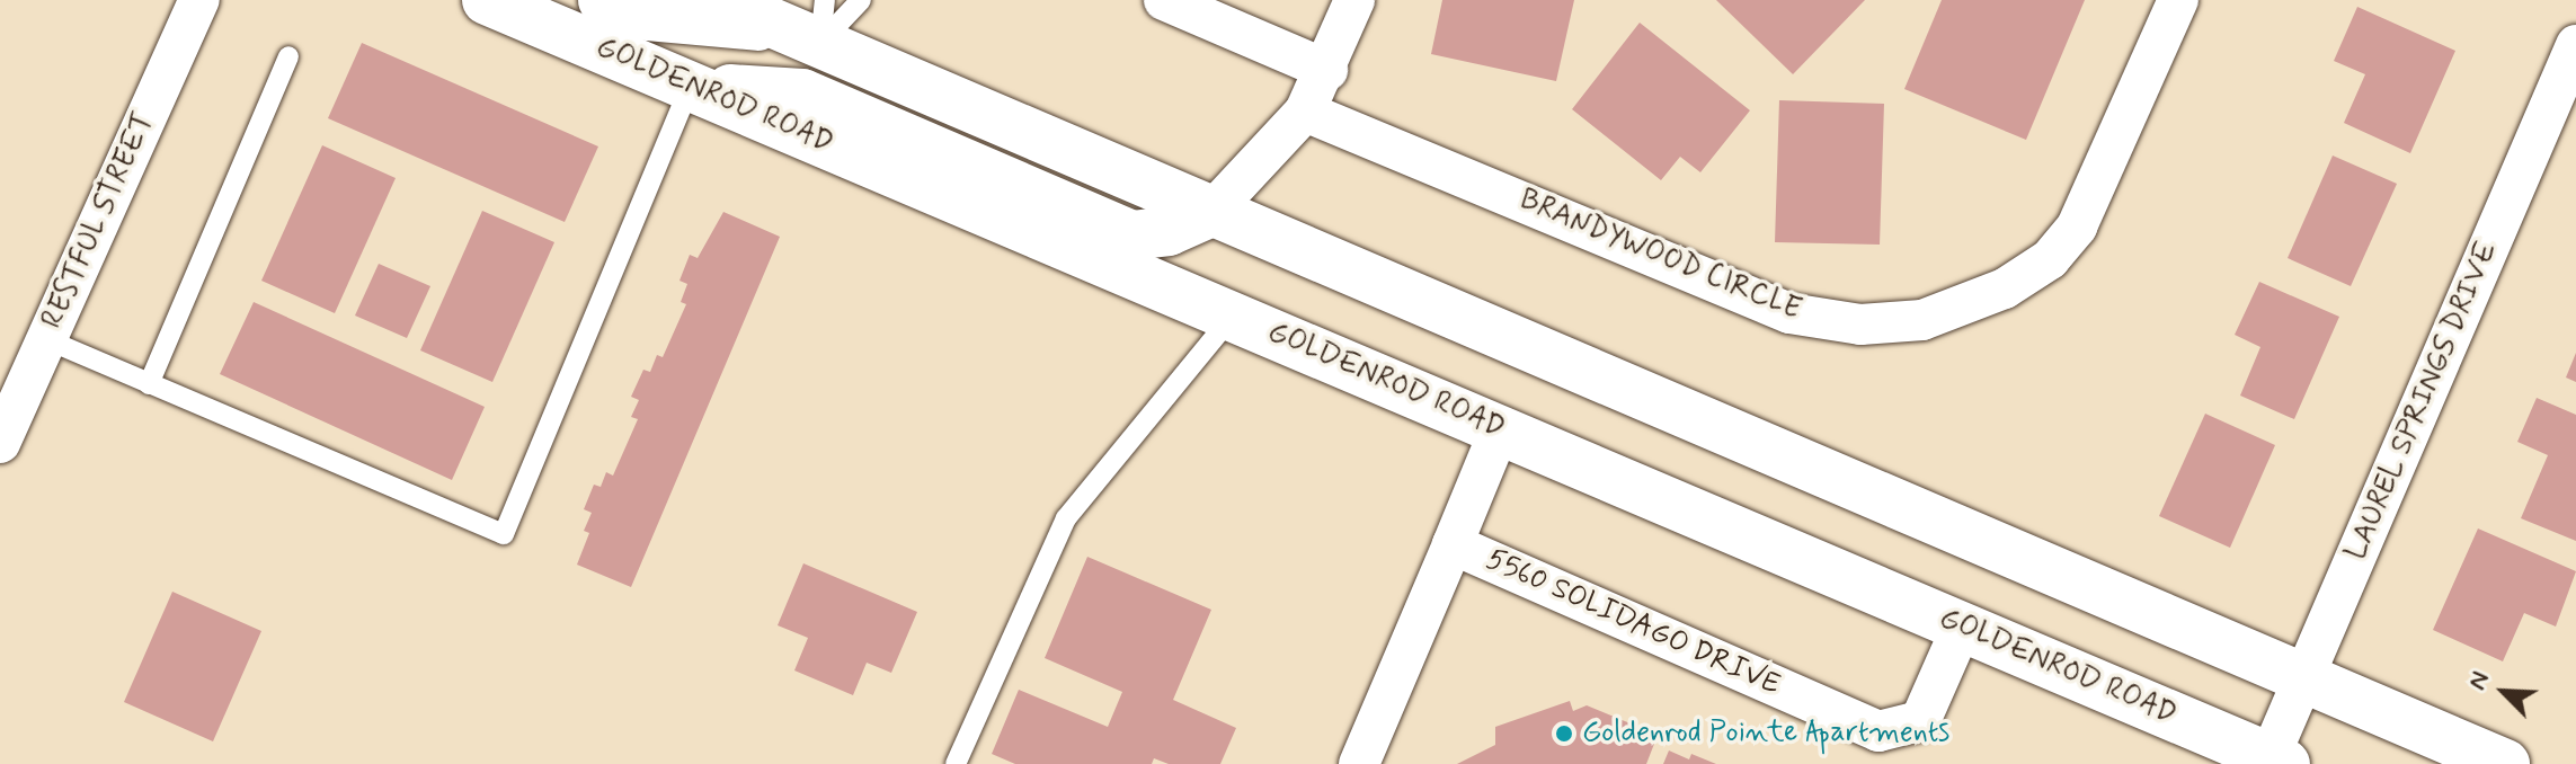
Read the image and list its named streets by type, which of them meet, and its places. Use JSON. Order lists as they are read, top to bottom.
{
  "streets": {
    "main road": ["GOLDENROD ROAD"],
    "street": [
      "RESTFUL STREET",
      "BRANDYWOOD CIRCLE",
      "LAUREL SPRINGS DRIVE",
      "5560 SOLIDAGO DRIVE"
    ]
  },
  "crossings": [
    ["GOLDENROD ROAD", "LAUREL SPRINGS DRIVE"],
    ["GOLDENROD ROAD", "5560 SOLIDAGO DRIVE"]
  ],
  "places": ["Goldenrod Pointe Apartments"],
  "north": "top left"
}
